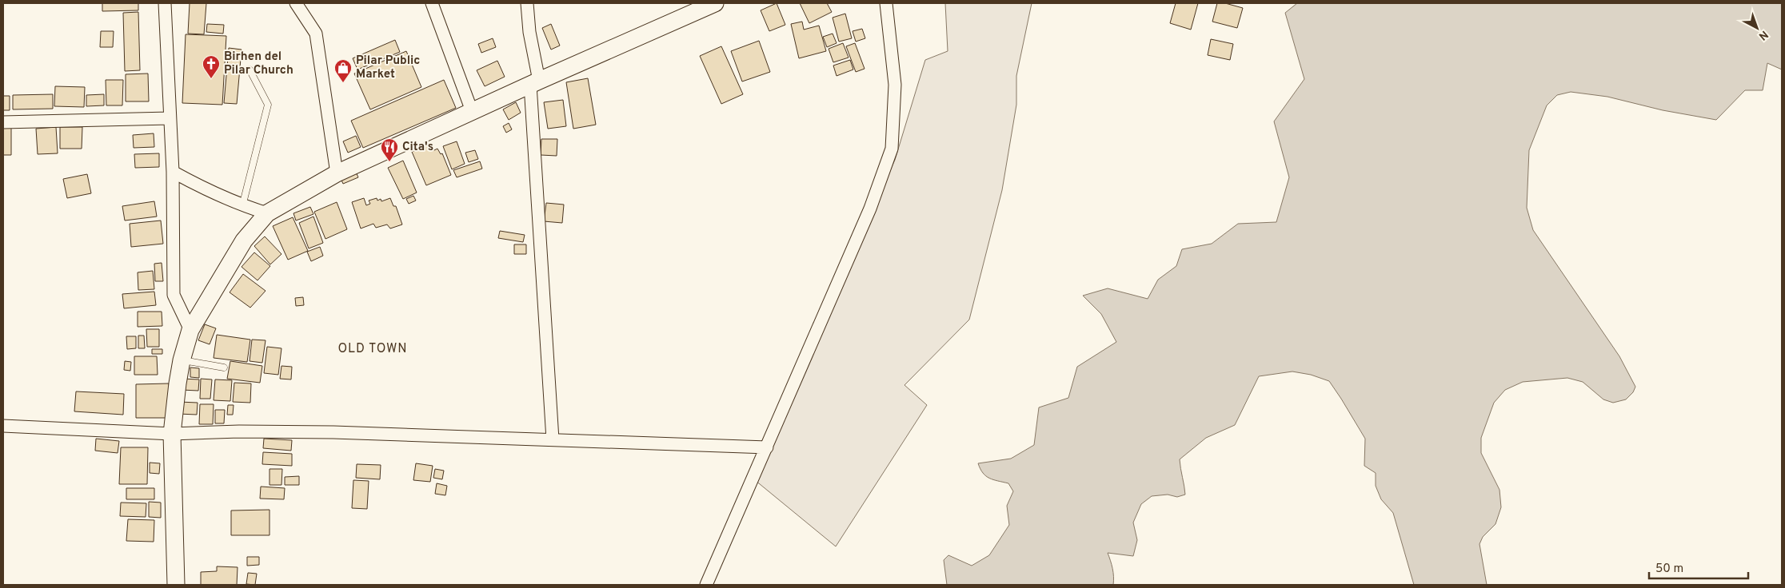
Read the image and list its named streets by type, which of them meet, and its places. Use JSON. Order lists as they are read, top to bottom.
{
  "districts": ["OLD TOWN"],
  "places": {
    "church": ["Birhen del Pilar Church"],
    "shop": ["Pilar Public Market"],
    "restaurant": ["Cita's"]
  },
  "scale_bar": "50 m",
  "north": "bottom right"
}
